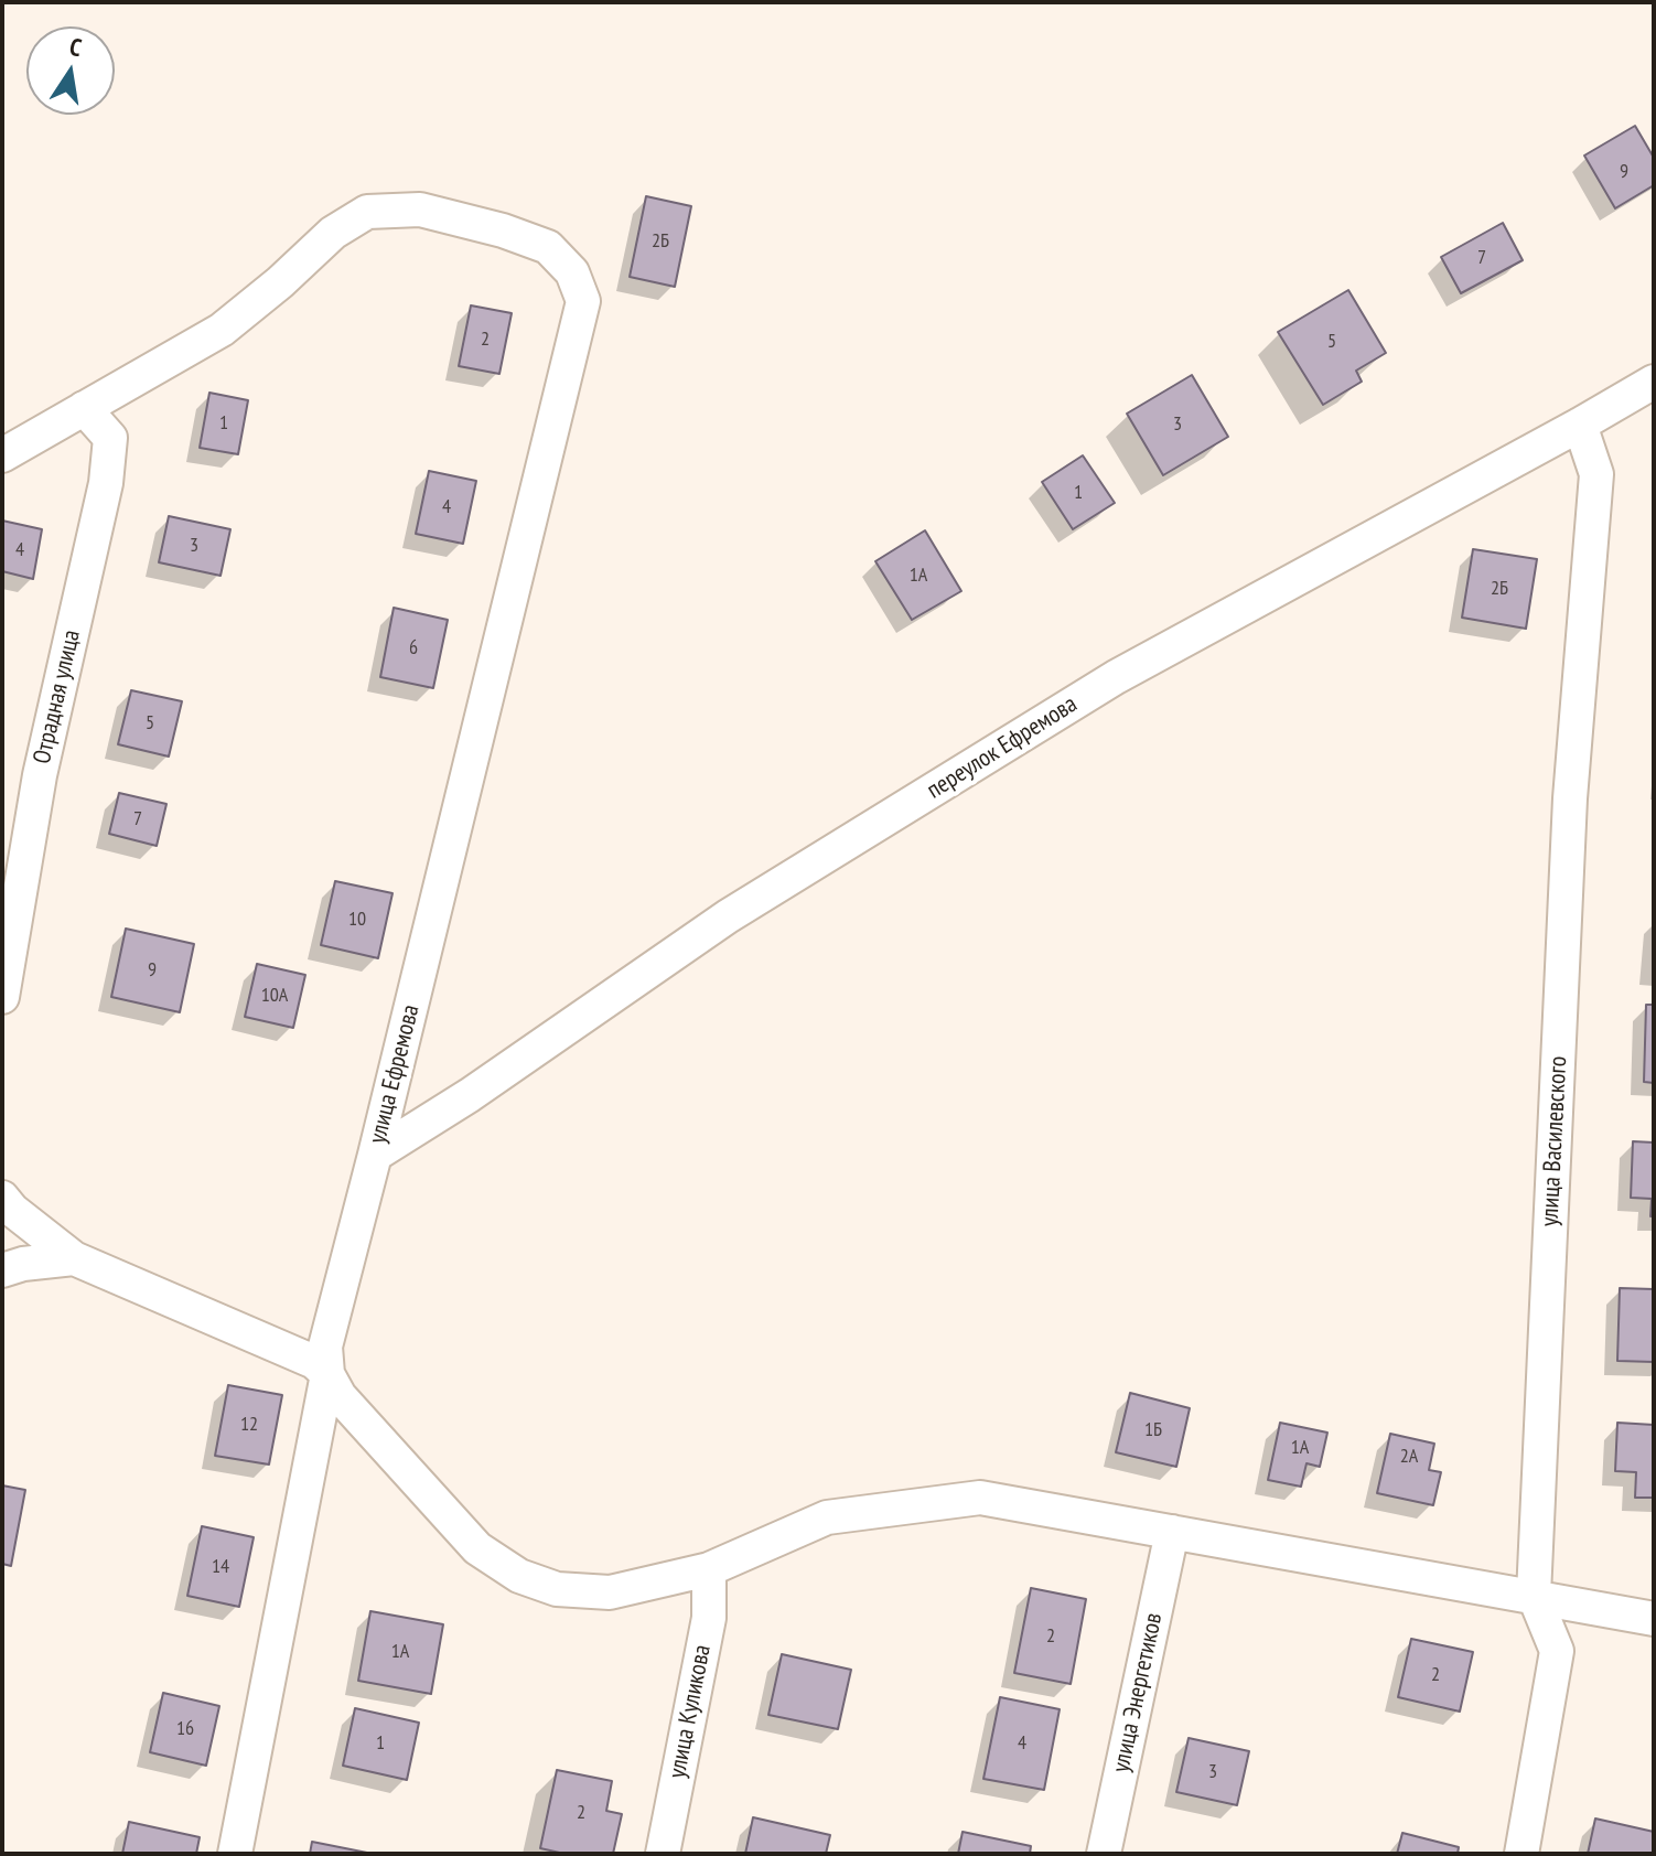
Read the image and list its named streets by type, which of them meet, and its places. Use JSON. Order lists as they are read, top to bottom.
{
  "streets": {
    "street": [
      "Отрадная улица",
      "переулок Ефремова",
      "улица Ефремова",
      "улица Василевского",
      "улица Энергетиков",
      "улица Куликова"
    ]
  },
  "crossings": [
    ["Отрадная улица", "улица Ефремова"],
    ["переулок Ефремова", "улица Ефремова"],
    ["переулок Ефремова", "улица Василевского"]
  ],
  "house_numbers": [
    "9",
    "2Б",
    "7",
    "2",
    "5",
    "1",
    "3",
    "1",
    "4",
    "3",
    "4",
    "1А",
    "2Б",
    "6",
    "5",
    "7",
    "10",
    "9",
    "10А",
    "12",
    "1Б",
    "1А",
    "2А",
    "14",
    "2",
    "1А",
    "2",
    "16",
    "1",
    "4",
    "3",
    "2"
  ],
  "north": "top"
}
